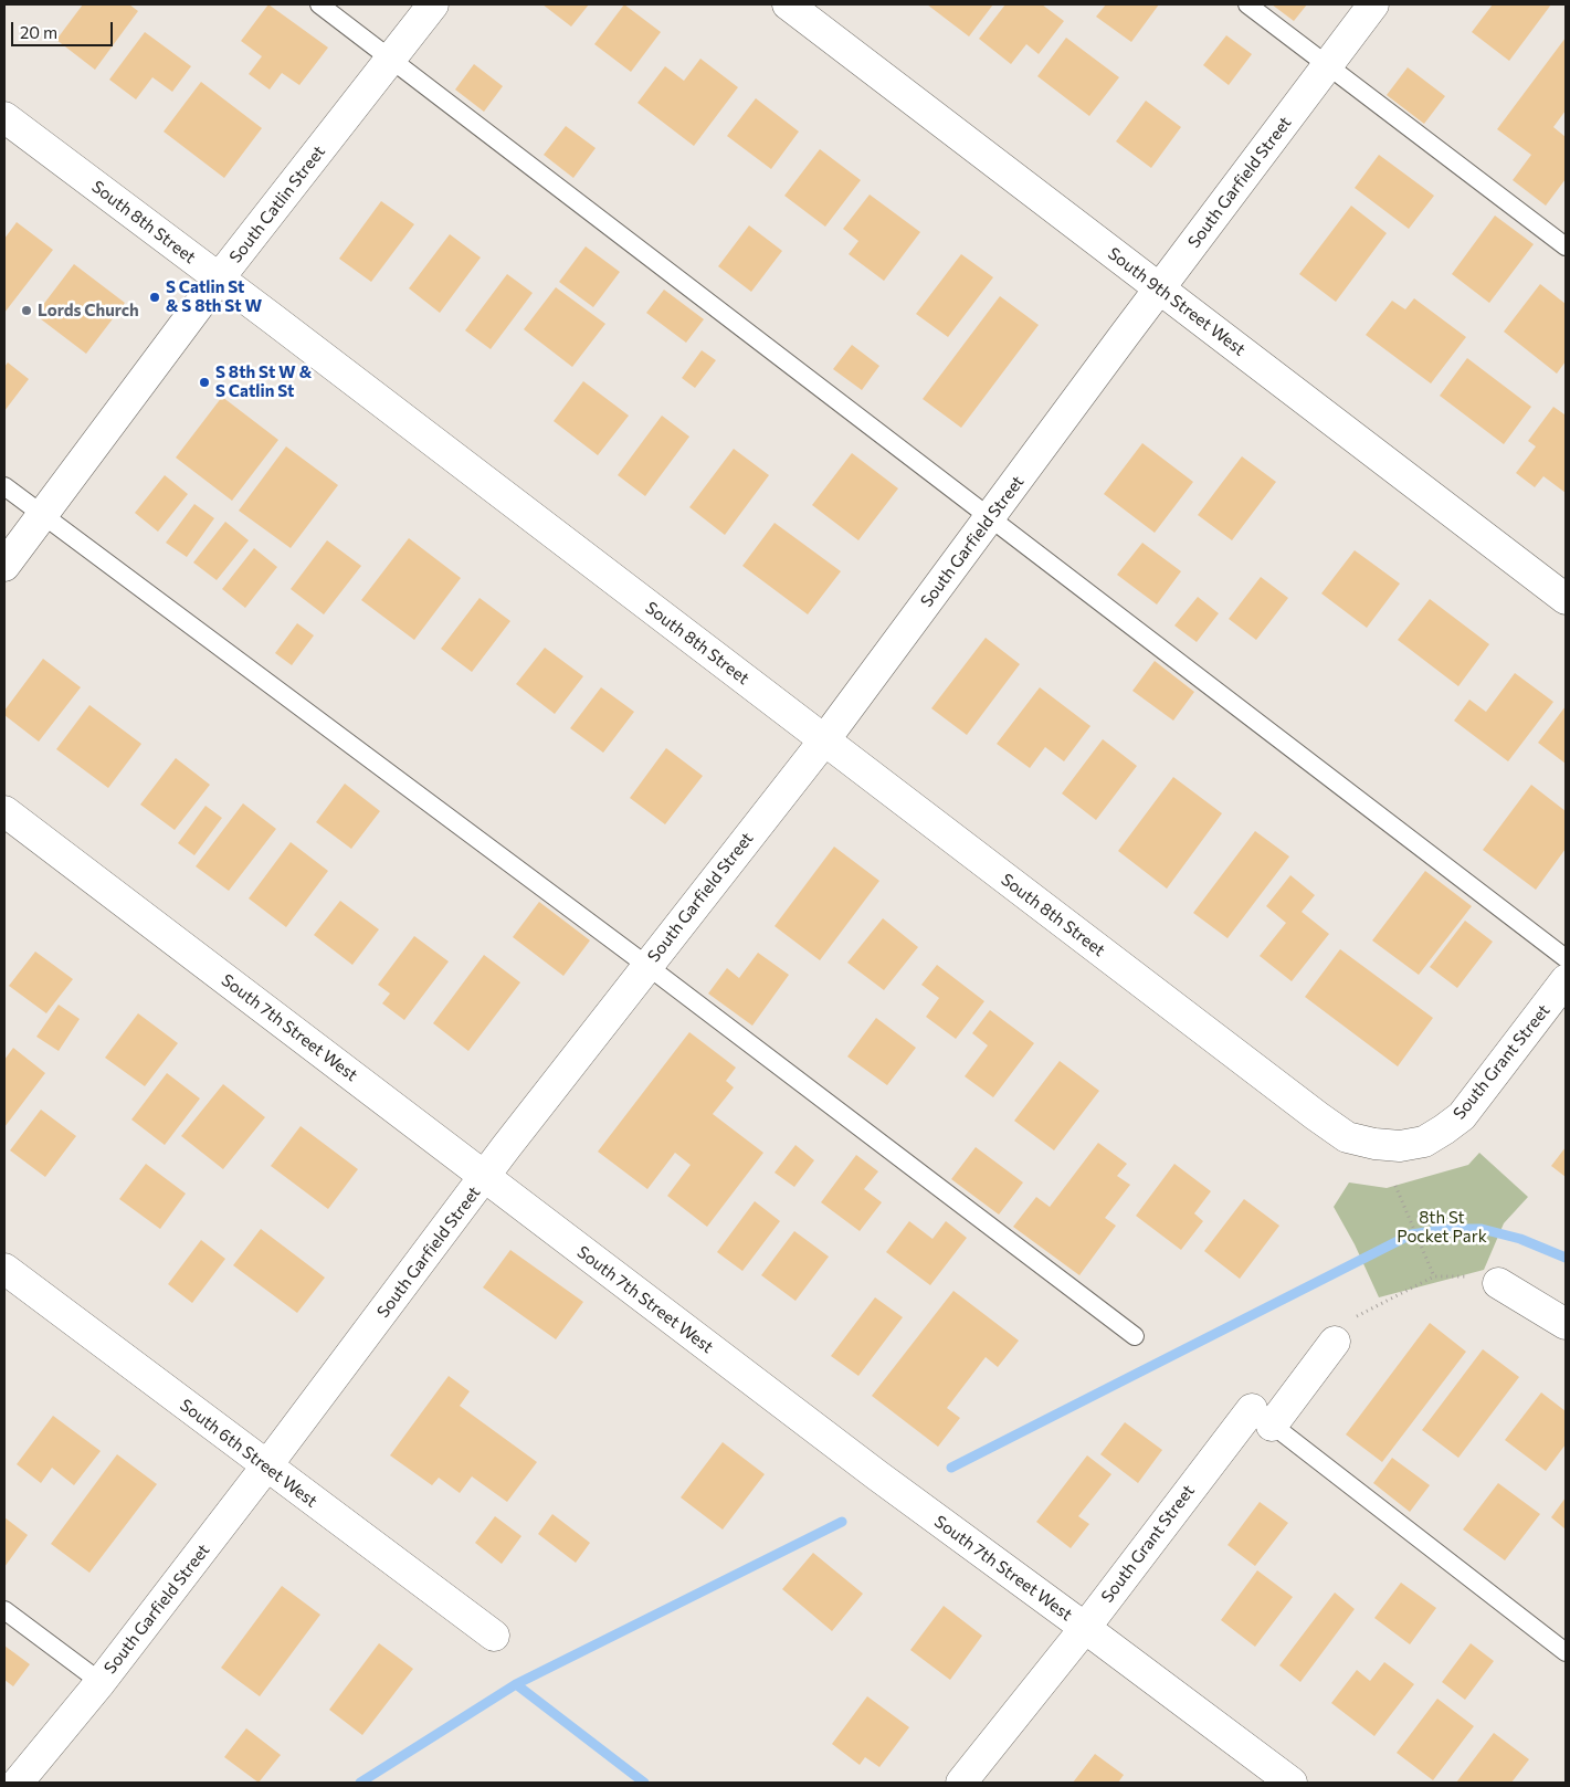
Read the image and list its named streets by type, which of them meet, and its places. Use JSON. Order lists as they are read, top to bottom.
{
  "streets": {
    "street": [
      "South Garfield Street",
      "South Catlin Street",
      "South 8th Street",
      "South 9th Street West",
      "South 7th Street West",
      "South Grant Street",
      "South 6th Street West"
    ]
  },
  "crossings": [
    ["South Garfield Street", "South 8th Street"],
    ["South Garfield Street", "South 9th Street West"],
    ["South Garfield Street", "South 7th Street West"],
    ["South Garfield Street", "South 6th Street West"],
    ["South Catlin Street", "South 8th Street"],
    ["South 8th Street", "South Grant Street"],
    ["South 7th Street West", "South Grant Street"]
  ],
  "parks": ["8th St Pocket Park"],
  "places": ["S Catlin St & S 8th St W", "Lords Church", "S 8th St W & S Catlin St"],
  "scale_bar": "20 m"
}
